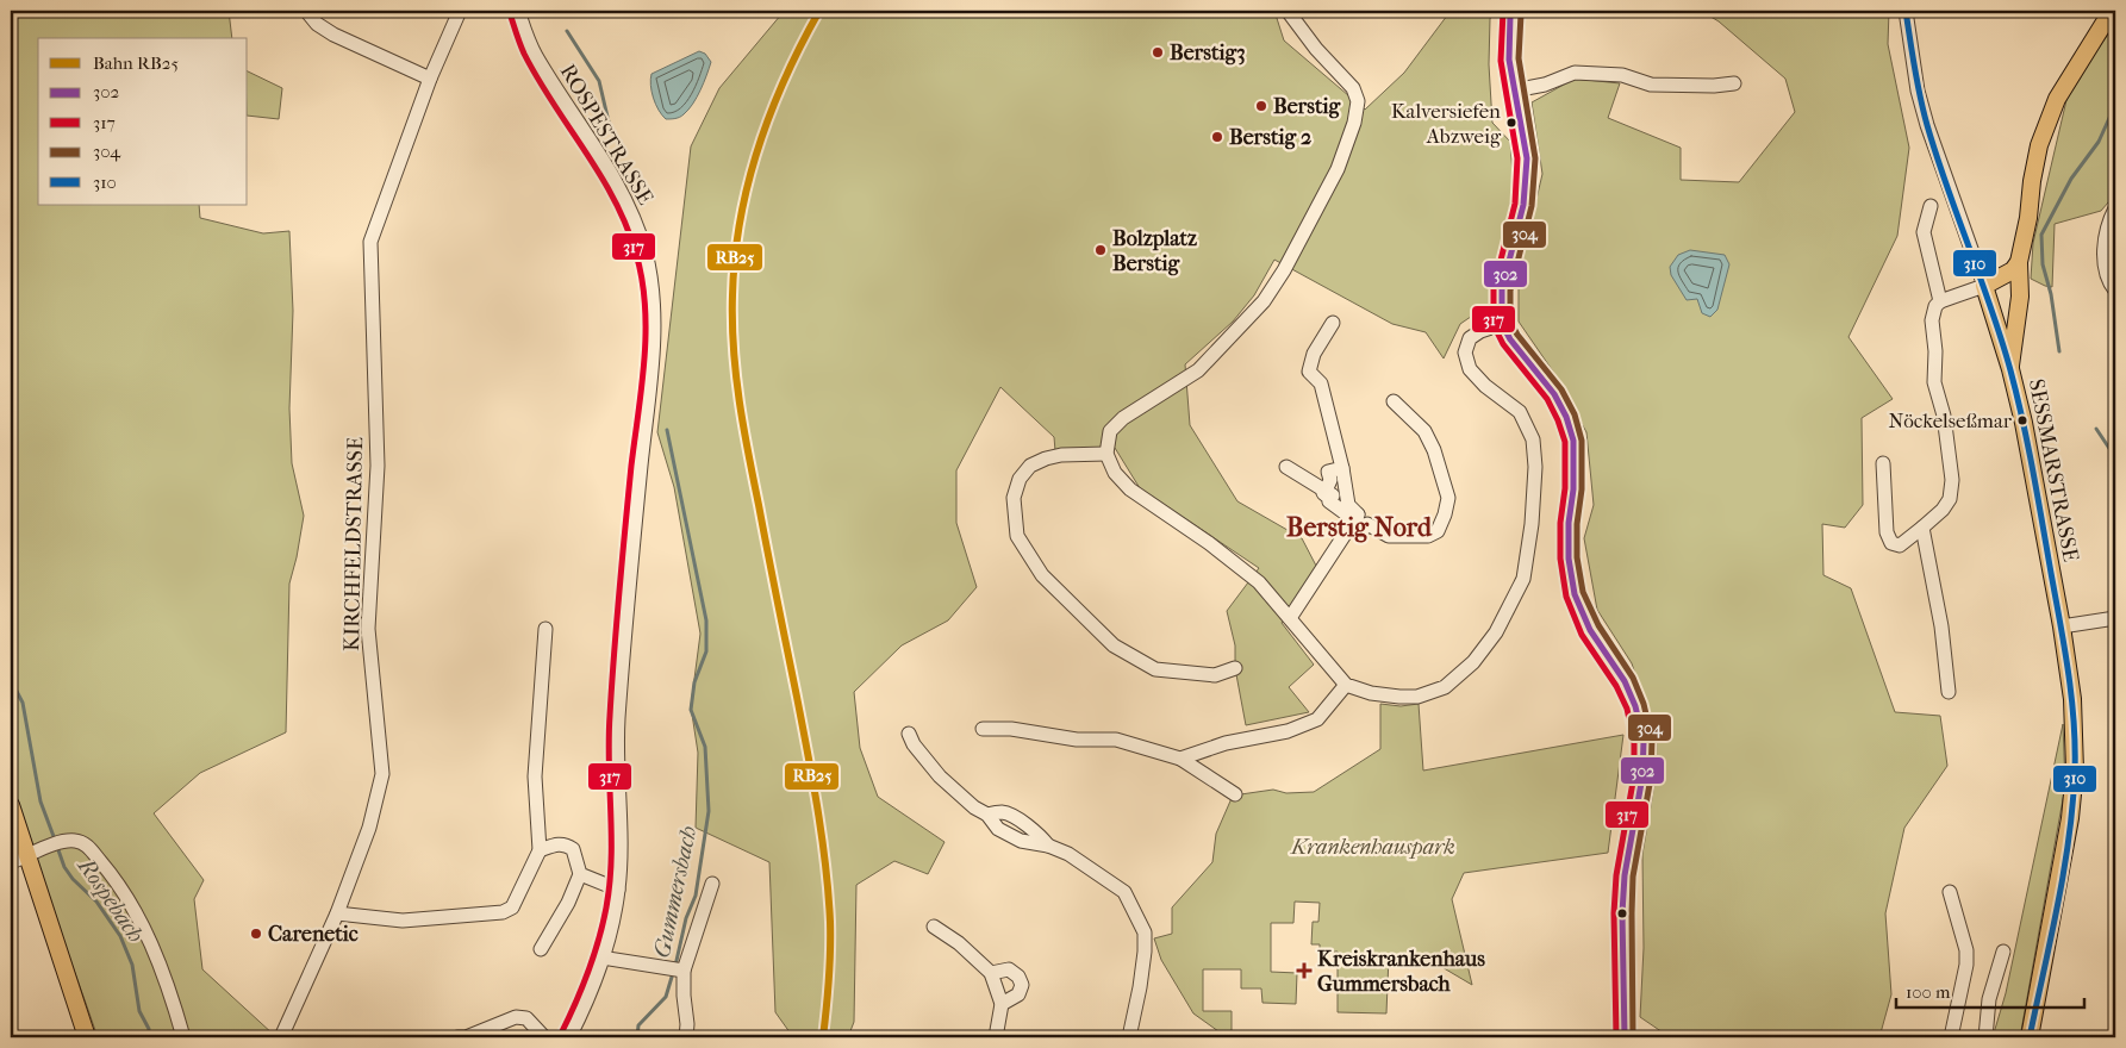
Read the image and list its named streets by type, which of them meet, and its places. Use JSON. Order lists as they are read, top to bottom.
{
  "streets": {
    "main road": ["SESSMARSTRASSE"],
    "street": ["ROSPESTRASSE", "KIRCHFELDSTRASSE"]
  },
  "districts": ["Berstig Nord"],
  "water": ["Gummersbach", "Rospebach"],
  "parks": ["Krankenhauspark"],
  "places": {
    "other": [
      "Berstig3",
      "Berstig",
      "Kalversiefen Abzweig",
      "Berstig 2",
      "Bolzplatz Berstig",
      "Nöckelseßmar",
      "Carenetic"
    ],
    "health": ["Kreiskrankenhaus Gummersbach"]
  },
  "lines": [
    "rail line RB25",
    "transit line 302",
    "transit line 317",
    "transit line 310",
    "transit line 304"
  ],
  "legend": [
    "Bahn RB25",
    "302",
    "317",
    "304",
    "310"
  ],
  "scale_bar": "100 m"
}
